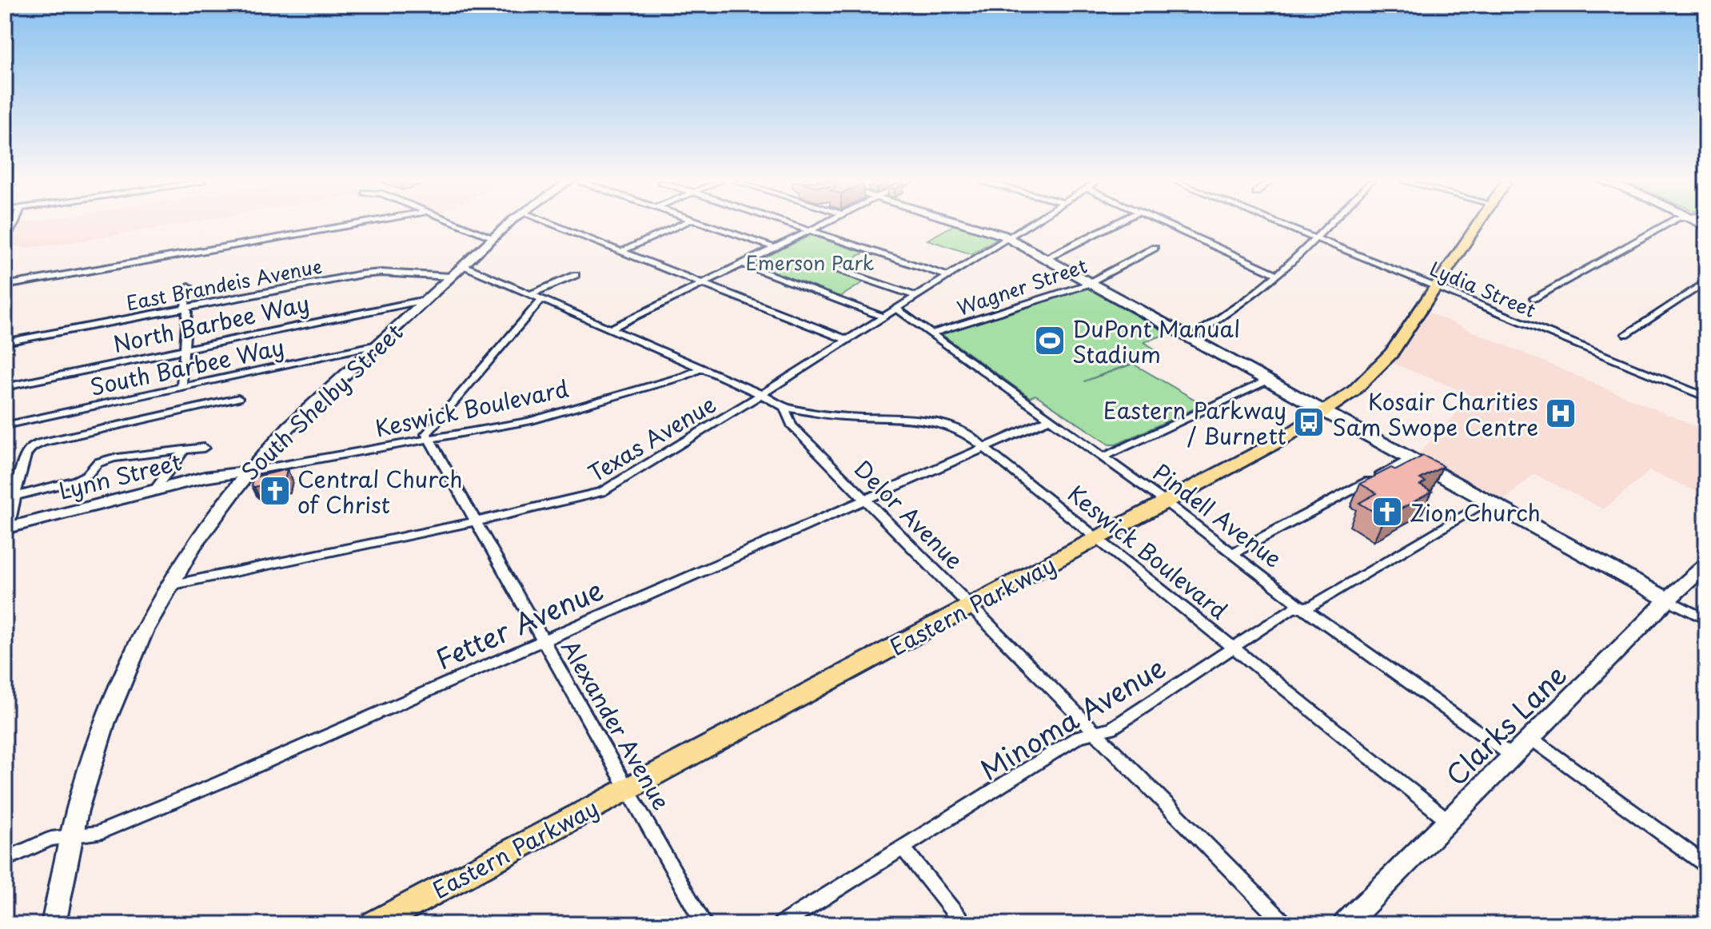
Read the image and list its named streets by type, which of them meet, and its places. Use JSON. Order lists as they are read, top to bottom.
{
  "streets": {
    "main road": [
      "South Shelby Street",
      "Lynn Street",
      "Eastern Parkway",
      "Clarks Lane"
    ],
    "street": [
      "East Brandeis Avenue",
      "Wagner Street",
      "Lydia Street",
      "North Barbee Way",
      "South Barbee Way",
      "Keswick Boulevard",
      "Texas Avenue",
      "Delor Avenue",
      "Pindell Avenue",
      "Fetter Avenue",
      "Minoma Avenue",
      "Alexander Avenue"
    ]
  },
  "crossings": [
    ["East Brandeis Avenue", "South Shelby Street"],
    ["Wagner Street", "Pindell Avenue"],
    ["Lydia Street", "Eastern Parkway"],
    ["North Barbee Way", "South Shelby Street"],
    ["South Barbee Way", "South Shelby Street"],
    ["South Shelby Street", "Keswick Boulevard"],
    ["South Shelby Street", "Texas Avenue"],
    ["South Shelby Street", "Lynn Street"],
    ["South Shelby Street", "Fetter Avenue"],
    ["Keswick Boulevard", "Lynn Street"],
    ["Keswick Boulevard", "Delor Avenue"],
    ["Keswick Boulevard", "Eastern Parkway"],
    ["Keswick Boulevard", "Fetter Avenue"],
    ["Keswick Boulevard", "Minoma Avenue"],
    ["Keswick Boulevard", "Alexander Avenue"],
    ["Keswick Boulevard", "Clarks Lane"],
    ["Texas Avenue", "Pindell Avenue"],
    ["Texas Avenue", "Alexander Avenue"],
    ["Delor Avenue", "Eastern Parkway"],
    ["Delor Avenue", "Fetter Avenue"],
    ["Delor Avenue", "Minoma Avenue"],
    ["Pindell Avenue", "Eastern Parkway"],
    ["Pindell Avenue", "Fetter Avenue"],
    ["Pindell Avenue", "Minoma Avenue"],
    ["Pindell Avenue", "Clarks Lane"],
    ["Eastern Parkway", "Alexander Avenue"],
    ["Fetter Avenue", "Alexander Avenue"]
  ],
  "parks": ["Emerson Park"],
  "places": {
    "sports": ["DuPont Manual Stadium"],
    "hospital": ["Kosair Charities Sam Swope Centre"],
    "bus stop": ["Eastern Parkway / Burnett"],
    "church": ["Central Church of Christ", "Zion Church"]
  }
}
